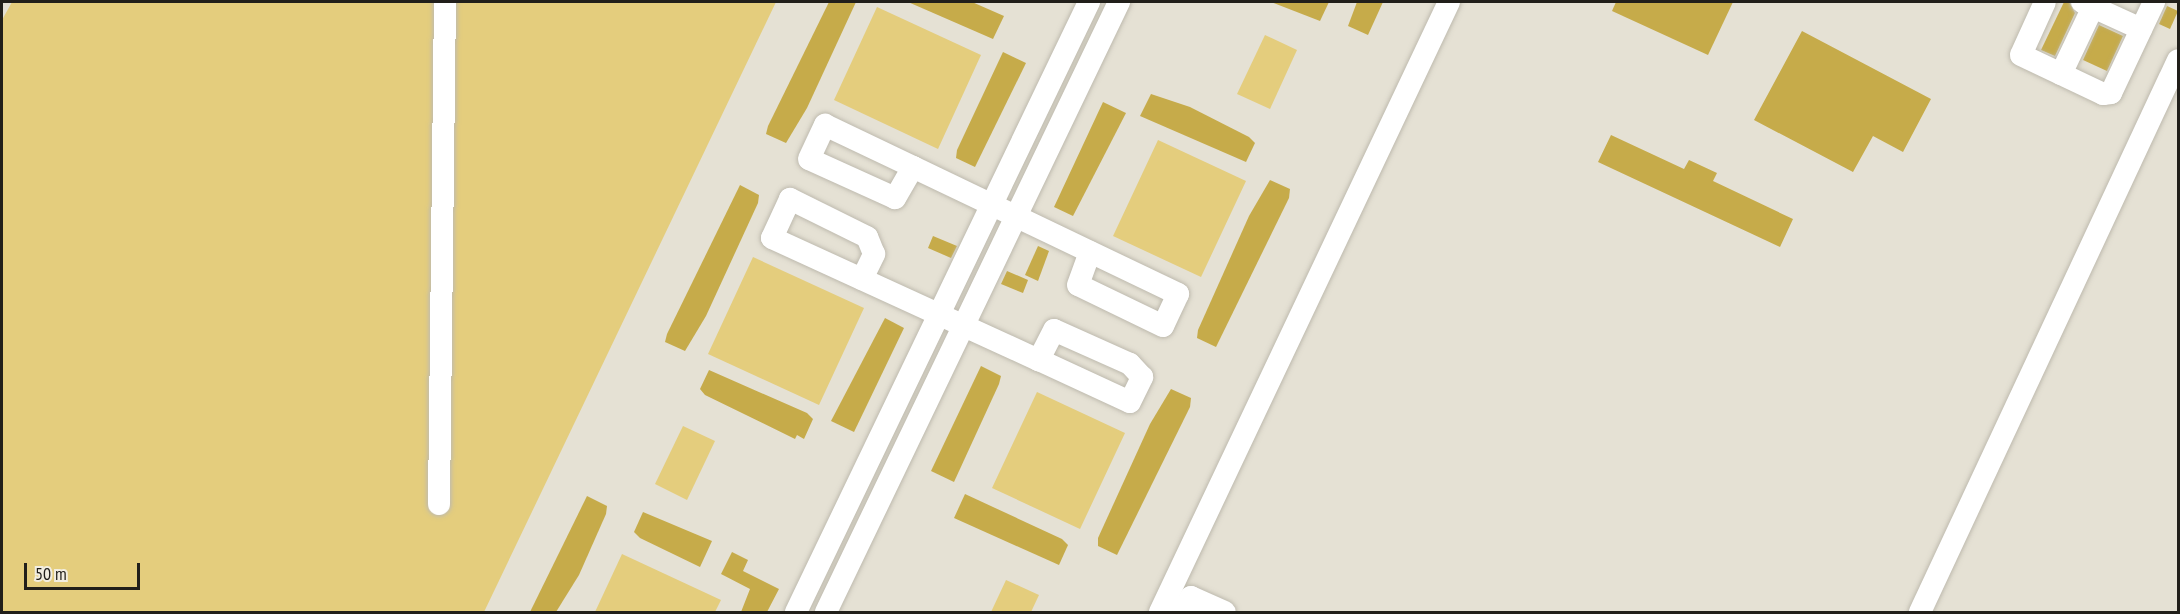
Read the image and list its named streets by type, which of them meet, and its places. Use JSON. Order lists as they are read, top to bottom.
{
  "scale_bar": "50 m"
}
